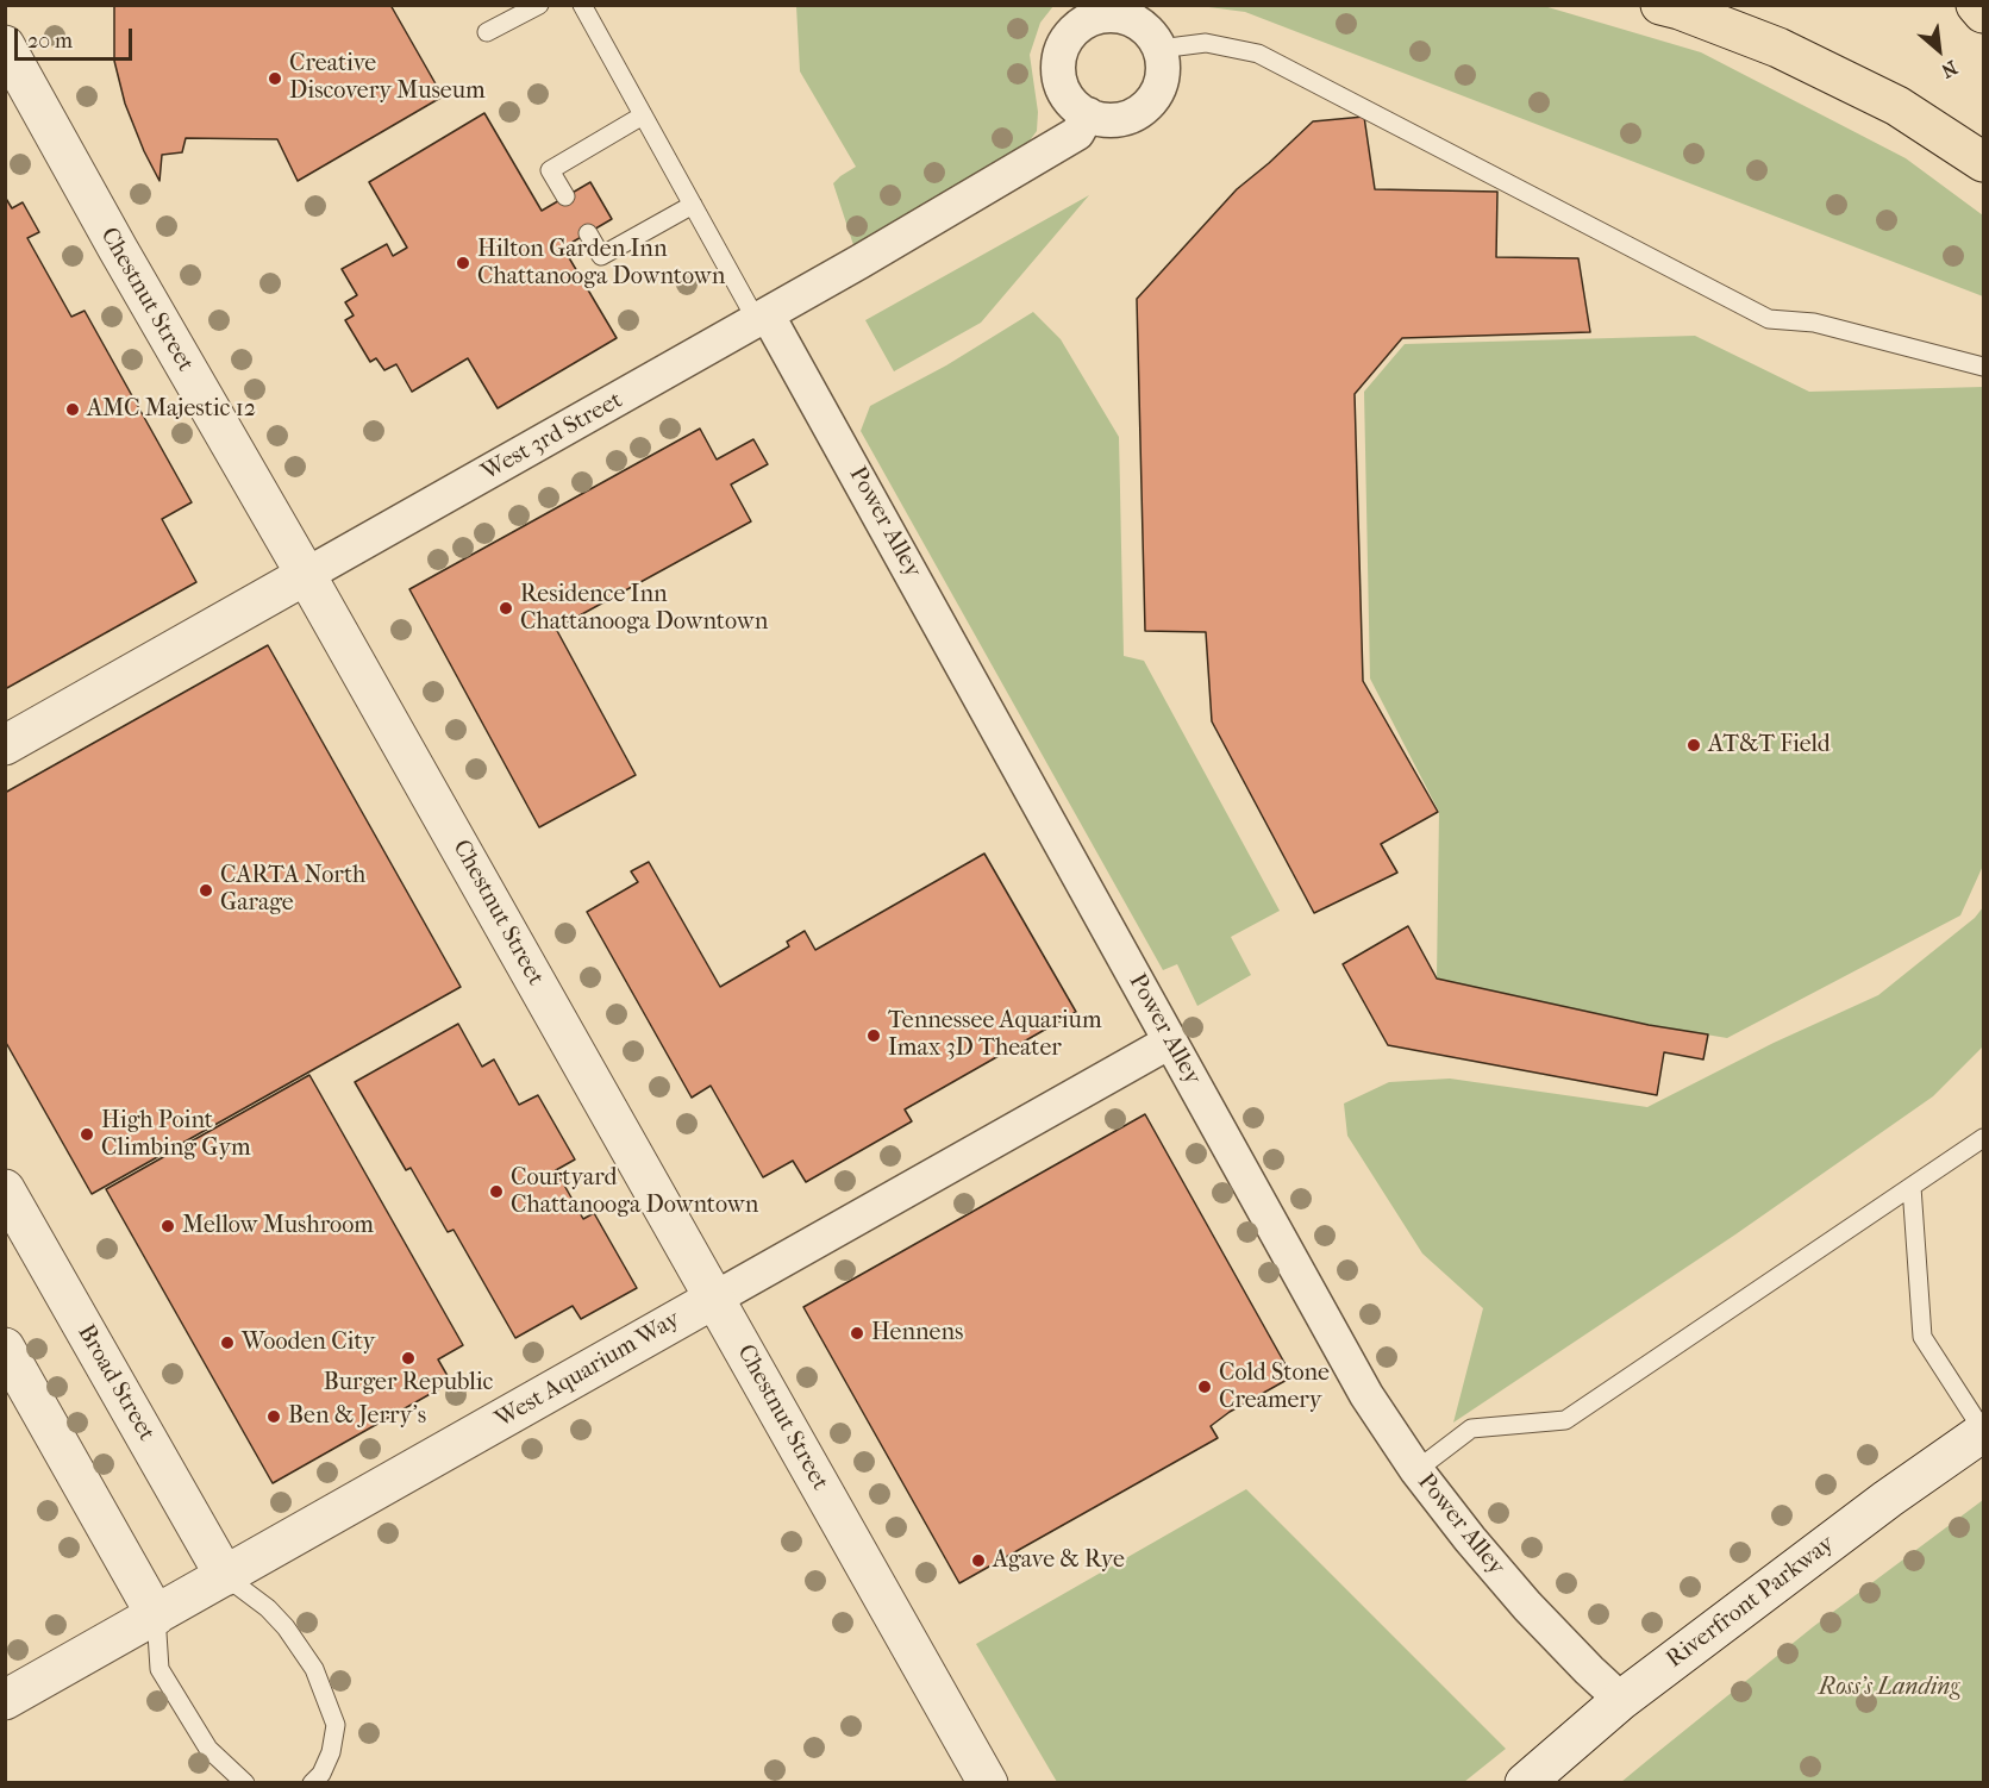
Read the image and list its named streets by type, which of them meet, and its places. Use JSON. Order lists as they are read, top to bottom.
{
  "streets": {
    "street": [
      "Chestnut Street",
      "West 3rd Street",
      "Power Alley",
      "West Aquarium Way",
      "Broad Street",
      "Riverfront Parkway"
    ]
  },
  "crossings": [
    ["Chestnut Street", "West 3rd Street"],
    ["Chestnut Street", "West Aquarium Way"],
    ["West 3rd Street", "Power Alley"],
    ["Power Alley", "West Aquarium Way"],
    ["Power Alley", "Riverfront Parkway"],
    ["West Aquarium Way", "Broad Street"]
  ],
  "parks": ["Ross's Landing"],
  "places": [
    "Creative Discovery Museum",
    "Hilton Garden Inn Chattanooga Downtown",
    "AMC Majestic 12",
    "Residence Inn Chattanooga Downtown",
    "AT&T Field",
    "CARTA North Garage",
    "Tennessee Aquarium Imax 3D Theater",
    "High Point Climbing Gym",
    "Courtyard Chattanooga Downtown",
    "Mellow Mushroom",
    "Hennens",
    "Wooden City",
    "Burger Republic",
    "Cold Stone Creamery",
    "Ben & Jerry's",
    "Agave & Rye"
  ],
  "scale_bar": "20 m",
  "north": "bottom right"
}
